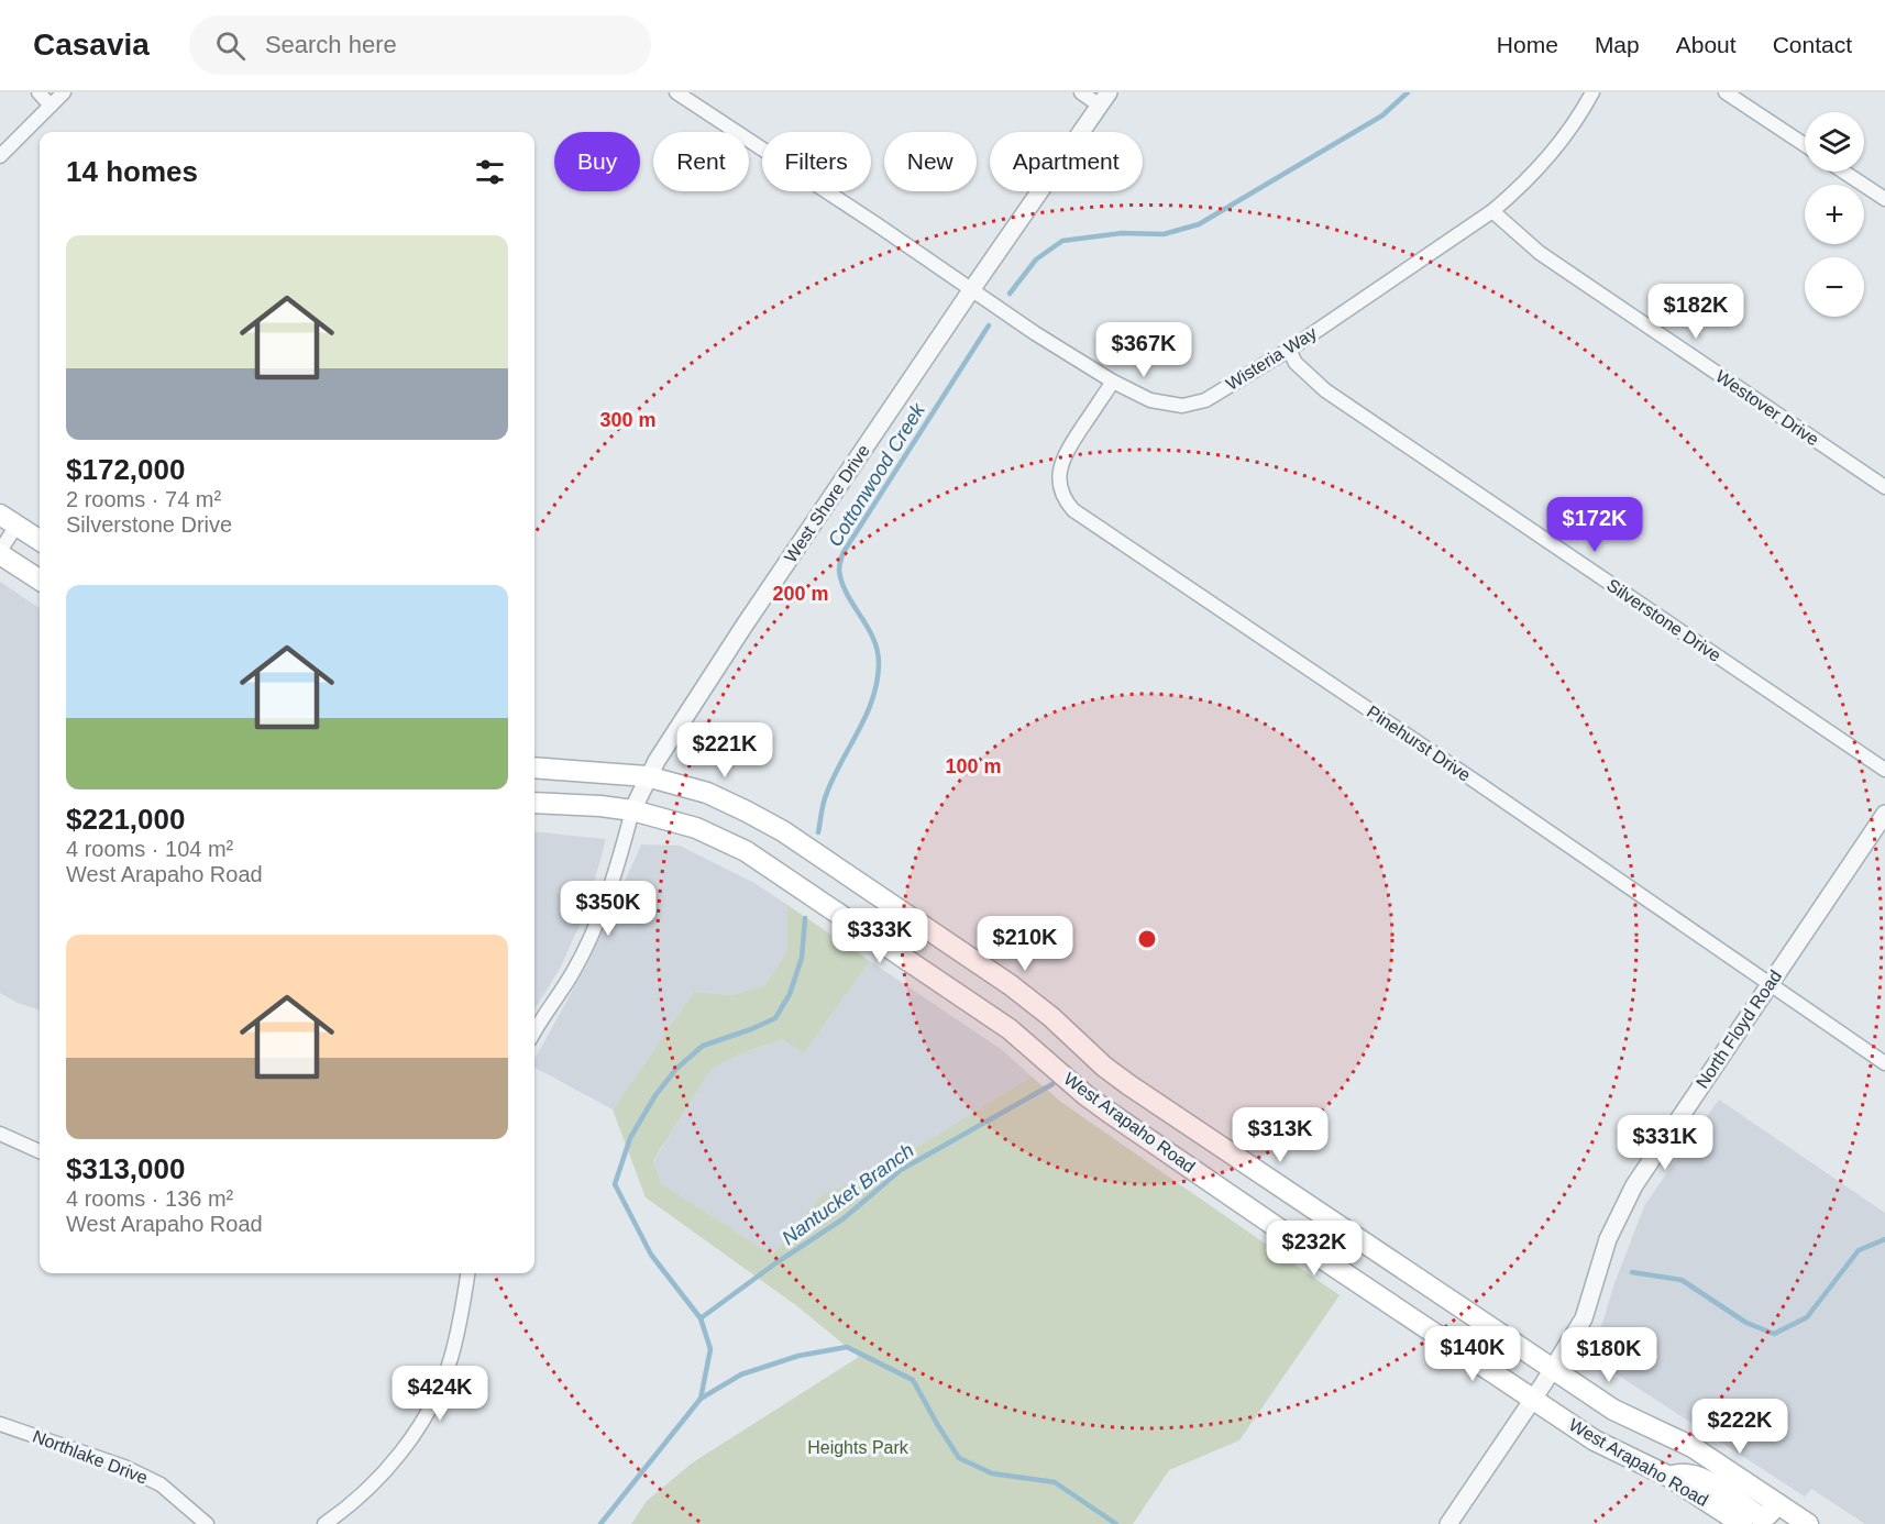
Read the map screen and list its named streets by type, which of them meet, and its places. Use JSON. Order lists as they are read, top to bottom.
{
  "streets": {
    "main road": ["West Arapaho Road"],
    "street": [
      "Wisteria Way",
      "Westover Drive",
      "West Shore Drive",
      "Silverstone Drive",
      "Pinehurst Drive",
      "North Floyd Road",
      "Northlake Drive"
    ]
  },
  "crossings": [
    ["Wisteria Way", "Westover Drive"],
    ["Wisteria Way", "West Shore Drive"],
    ["Wisteria Way", "Silverstone Drive"],
    ["Wisteria Way", "Pinehurst Drive"],
    ["West Shore Drive", "West Arapaho Road"],
    ["Pinehurst Drive", "North Floyd Road"],
    ["North Floyd Road", "West Arapaho Road"]
  ],
  "water": ["Cottonwood Creek", "Nantucket Branch"],
  "parks": ["Heights Park"],
  "page": {
    "header": "Casavia",
    "search": "Search here",
    "nav": [
      "Home",
      "Map",
      "About",
      "Contact"
    ],
    "map_buttons": ["+", "−"],
    "chip": [
      "Buy",
      "Rent",
      "Filters",
      "New",
      "Apartment"
    ],
    "heading": "14 homes",
    "list": [
      {
        "name": "$172,000",
        "note": "2 rooms · 74 m² · Silverstone Drive"
      },
      {
        "name": "$221,000",
        "note": "4 rooms · 104 m² · West Arapaho Road"
      },
      {
        "name": "$313,000",
        "note": "4 rooms · 136 m² · West Arapaho Road"
      }
    ],
    "price": [
      "$182K",
      "$367K",
      "$172K",
      "$221K",
      "$350K",
      "$333K",
      "$210K",
      "$313K",
      "$331K",
      "$232K",
      "$140K",
      "$180K",
      "$424K",
      "$222K"
    ]
  },
  "rings": ["300 m", "200 m", "100 m"]
}
